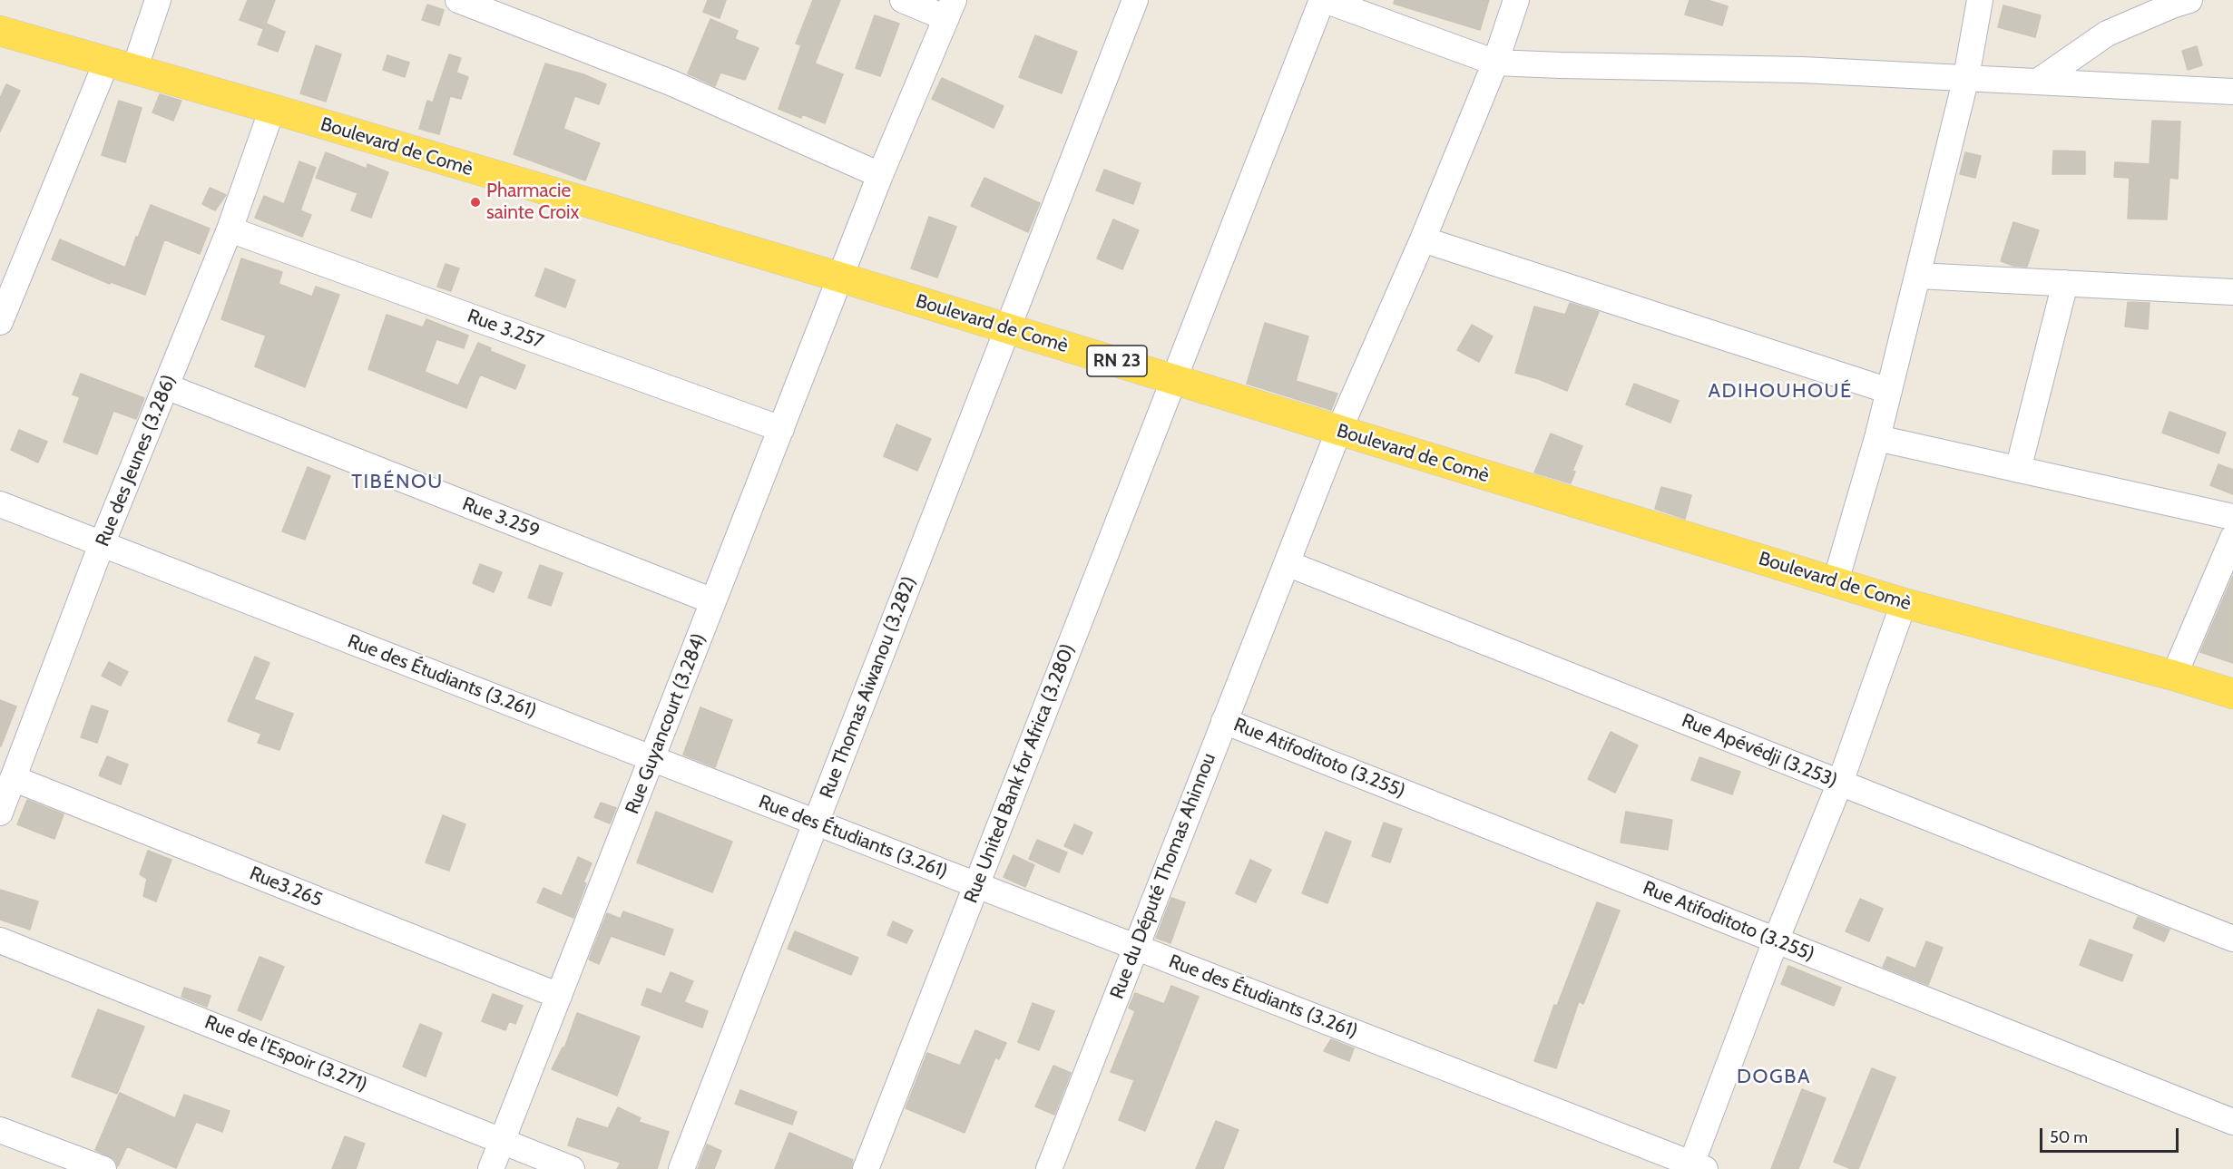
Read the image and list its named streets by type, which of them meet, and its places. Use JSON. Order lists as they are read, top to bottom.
{
  "streets": {
    "main road": ["Boulevard de Comè", "RN 23"],
    "street": [
      "Rue 3.257",
      "Rue des Jeunes (3.286)",
      "Rue 3.259",
      "Rue des Étudiants (3.261)",
      "Rue Thomas Aiwanou (3.282)",
      "Rue Guyancourt (3.284)",
      "Rue Apévédji (3.253)",
      "Rue Atifoditoto (3.255)",
      "Rue United Bank for Africa (3.280)",
      "Rue du Député Thomas Ahinnou",
      "Rue3.265",
      "Rue de l'Espoir (3.271)"
    ]
  },
  "crossings": [
    ["Boulevard de Comè", "Rue des Jeunes (3.286)"],
    ["Boulevard de Comè", "Rue Thomas Aiwanou (3.282)"],
    ["Boulevard de Comè", "Rue Guyancourt (3.284)"],
    ["Boulevard de Comè", "Rue United Bank for Africa (3.280)"],
    ["Boulevard de Comè", "Rue du Député Thomas Ahinnou"],
    ["Rue 3.257", "Rue des Jeunes (3.286)"],
    ["Rue 3.257", "Rue Guyancourt (3.284)"],
    ["Rue des Jeunes (3.286)", "Rue 3.259"],
    ["Rue des Jeunes (3.286)", "Rue des Étudiants (3.261)"],
    ["Rue des Jeunes (3.286)", "Rue3.265"],
    ["Rue 3.259", "Rue Guyancourt (3.284)"],
    ["Rue des Étudiants (3.261)", "Rue Thomas Aiwanou (3.282)"],
    ["Rue des Étudiants (3.261)", "Rue Guyancourt (3.284)"],
    ["Rue des Étudiants (3.261)", "Rue United Bank for Africa (3.280)"],
    ["Rue des Étudiants (3.261)", "Rue du Député Thomas Ahinnou"],
    ["Rue Guyancourt (3.284)", "Rue3.265"],
    ["Rue Guyancourt (3.284)", "Rue de l'Espoir (3.271)"],
    ["Rue Apévédji (3.253)", "Rue du Député Thomas Ahinnou"],
    ["Rue Atifoditoto (3.255)", "Rue du Député Thomas Ahinnou"]
  ],
  "districts": ["ADIHOUHOUÉ", "TIBÉNOU", "DOGBA"],
  "places": ["Pharmacie sainte Croix"],
  "scale_bar": "50 m"
}
